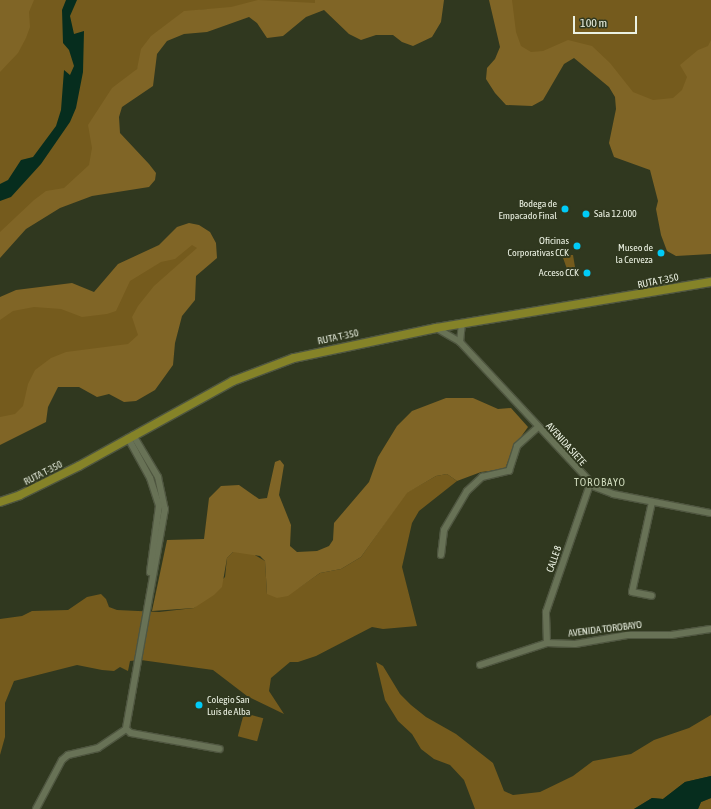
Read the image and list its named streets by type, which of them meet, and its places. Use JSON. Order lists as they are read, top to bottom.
{
  "streets": {
    "main road": ["RUTA T-350"],
    "street": ["AVENIDA SIETE", "CALLE 8", "AVENIDA TOROBAYO"]
  },
  "crossings": [
    ["RUTA T-350", "AVENIDA SIETE"],
    ["AVENIDA SIETE", "CALLE 8"],
    ["CALLE 8", "AVENIDA TOROBAYO"]
  ],
  "districts": ["TOROBAYO"],
  "places": [
    "Bodega de Empacado Final",
    "Sala 12.000",
    "Oficinas Corporativas CCK",
    "Museo de la Cerveza",
    "Acceso CCK",
    "Colegio San Luis de Alba"
  ],
  "scale_bar": "100 m"
}
